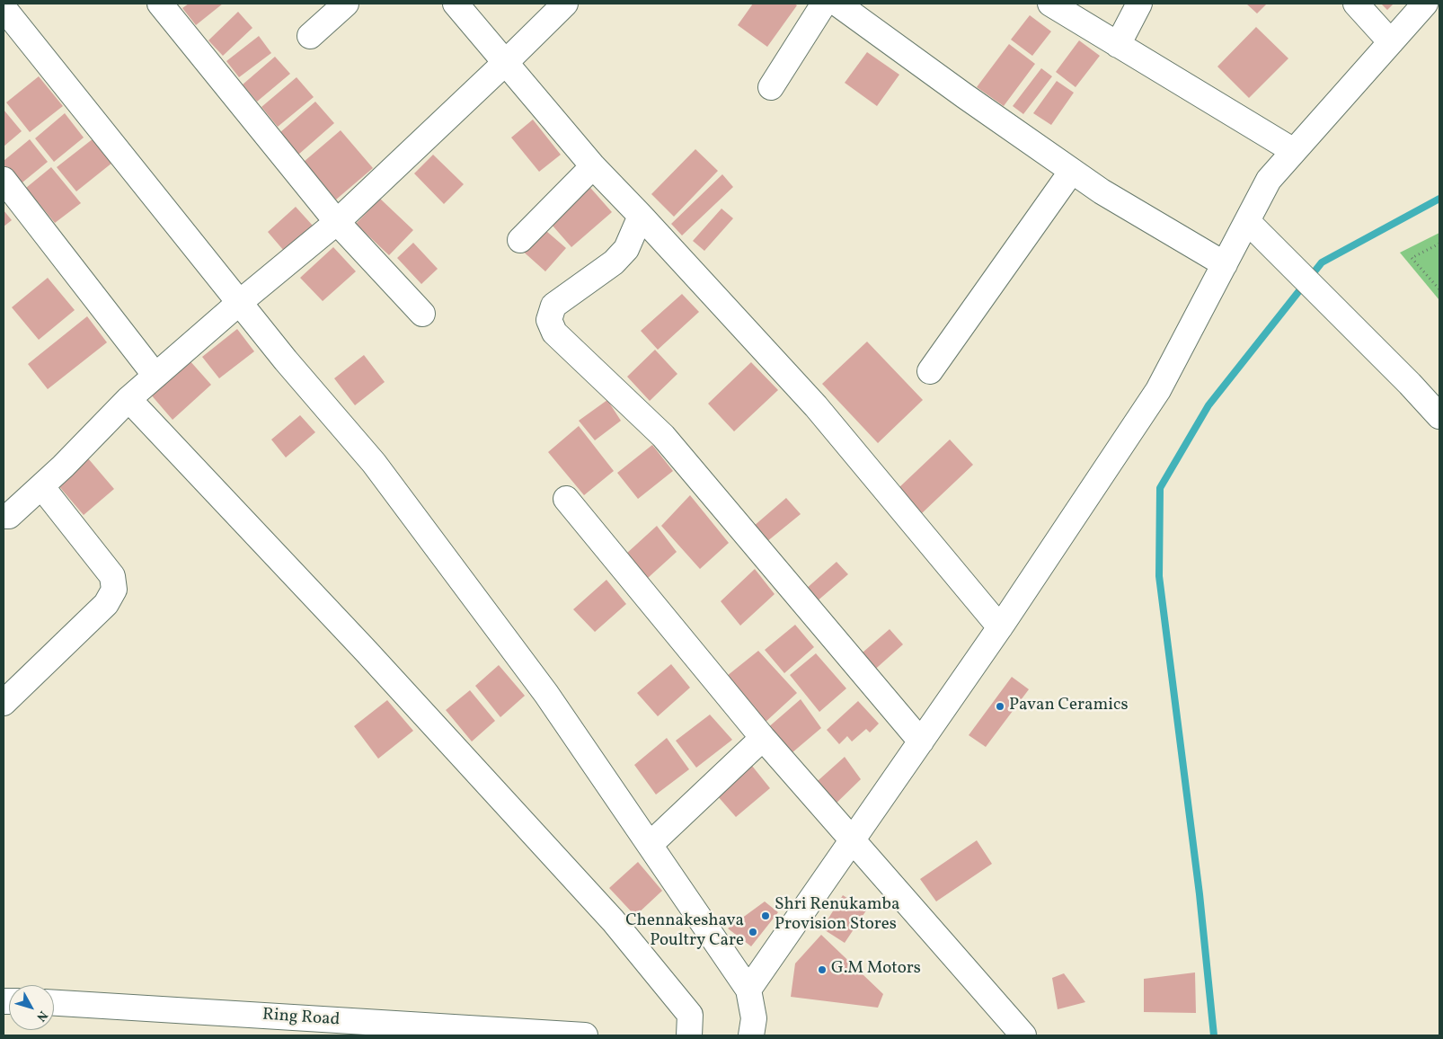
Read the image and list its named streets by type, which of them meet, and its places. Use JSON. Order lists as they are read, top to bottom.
{
  "streets": {
    "street": ["Ring Road"]
  },
  "places": [
    "Pavan Ceramics",
    "Shri Renukamba Provision Stores",
    "Chennakeshava Poultry Care",
    "G.M Motors"
  ],
  "north": "bottom right"
}
